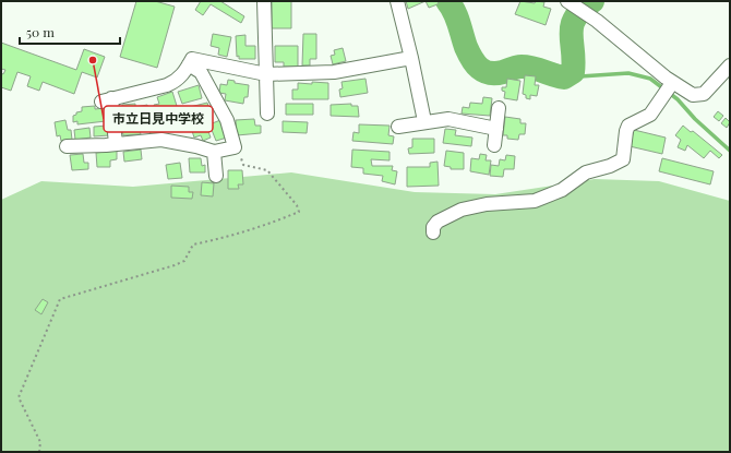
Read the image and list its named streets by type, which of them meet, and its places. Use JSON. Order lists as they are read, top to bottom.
{
  "places": ["市立日見中学校"],
  "scale_bar": "50 m"
}
